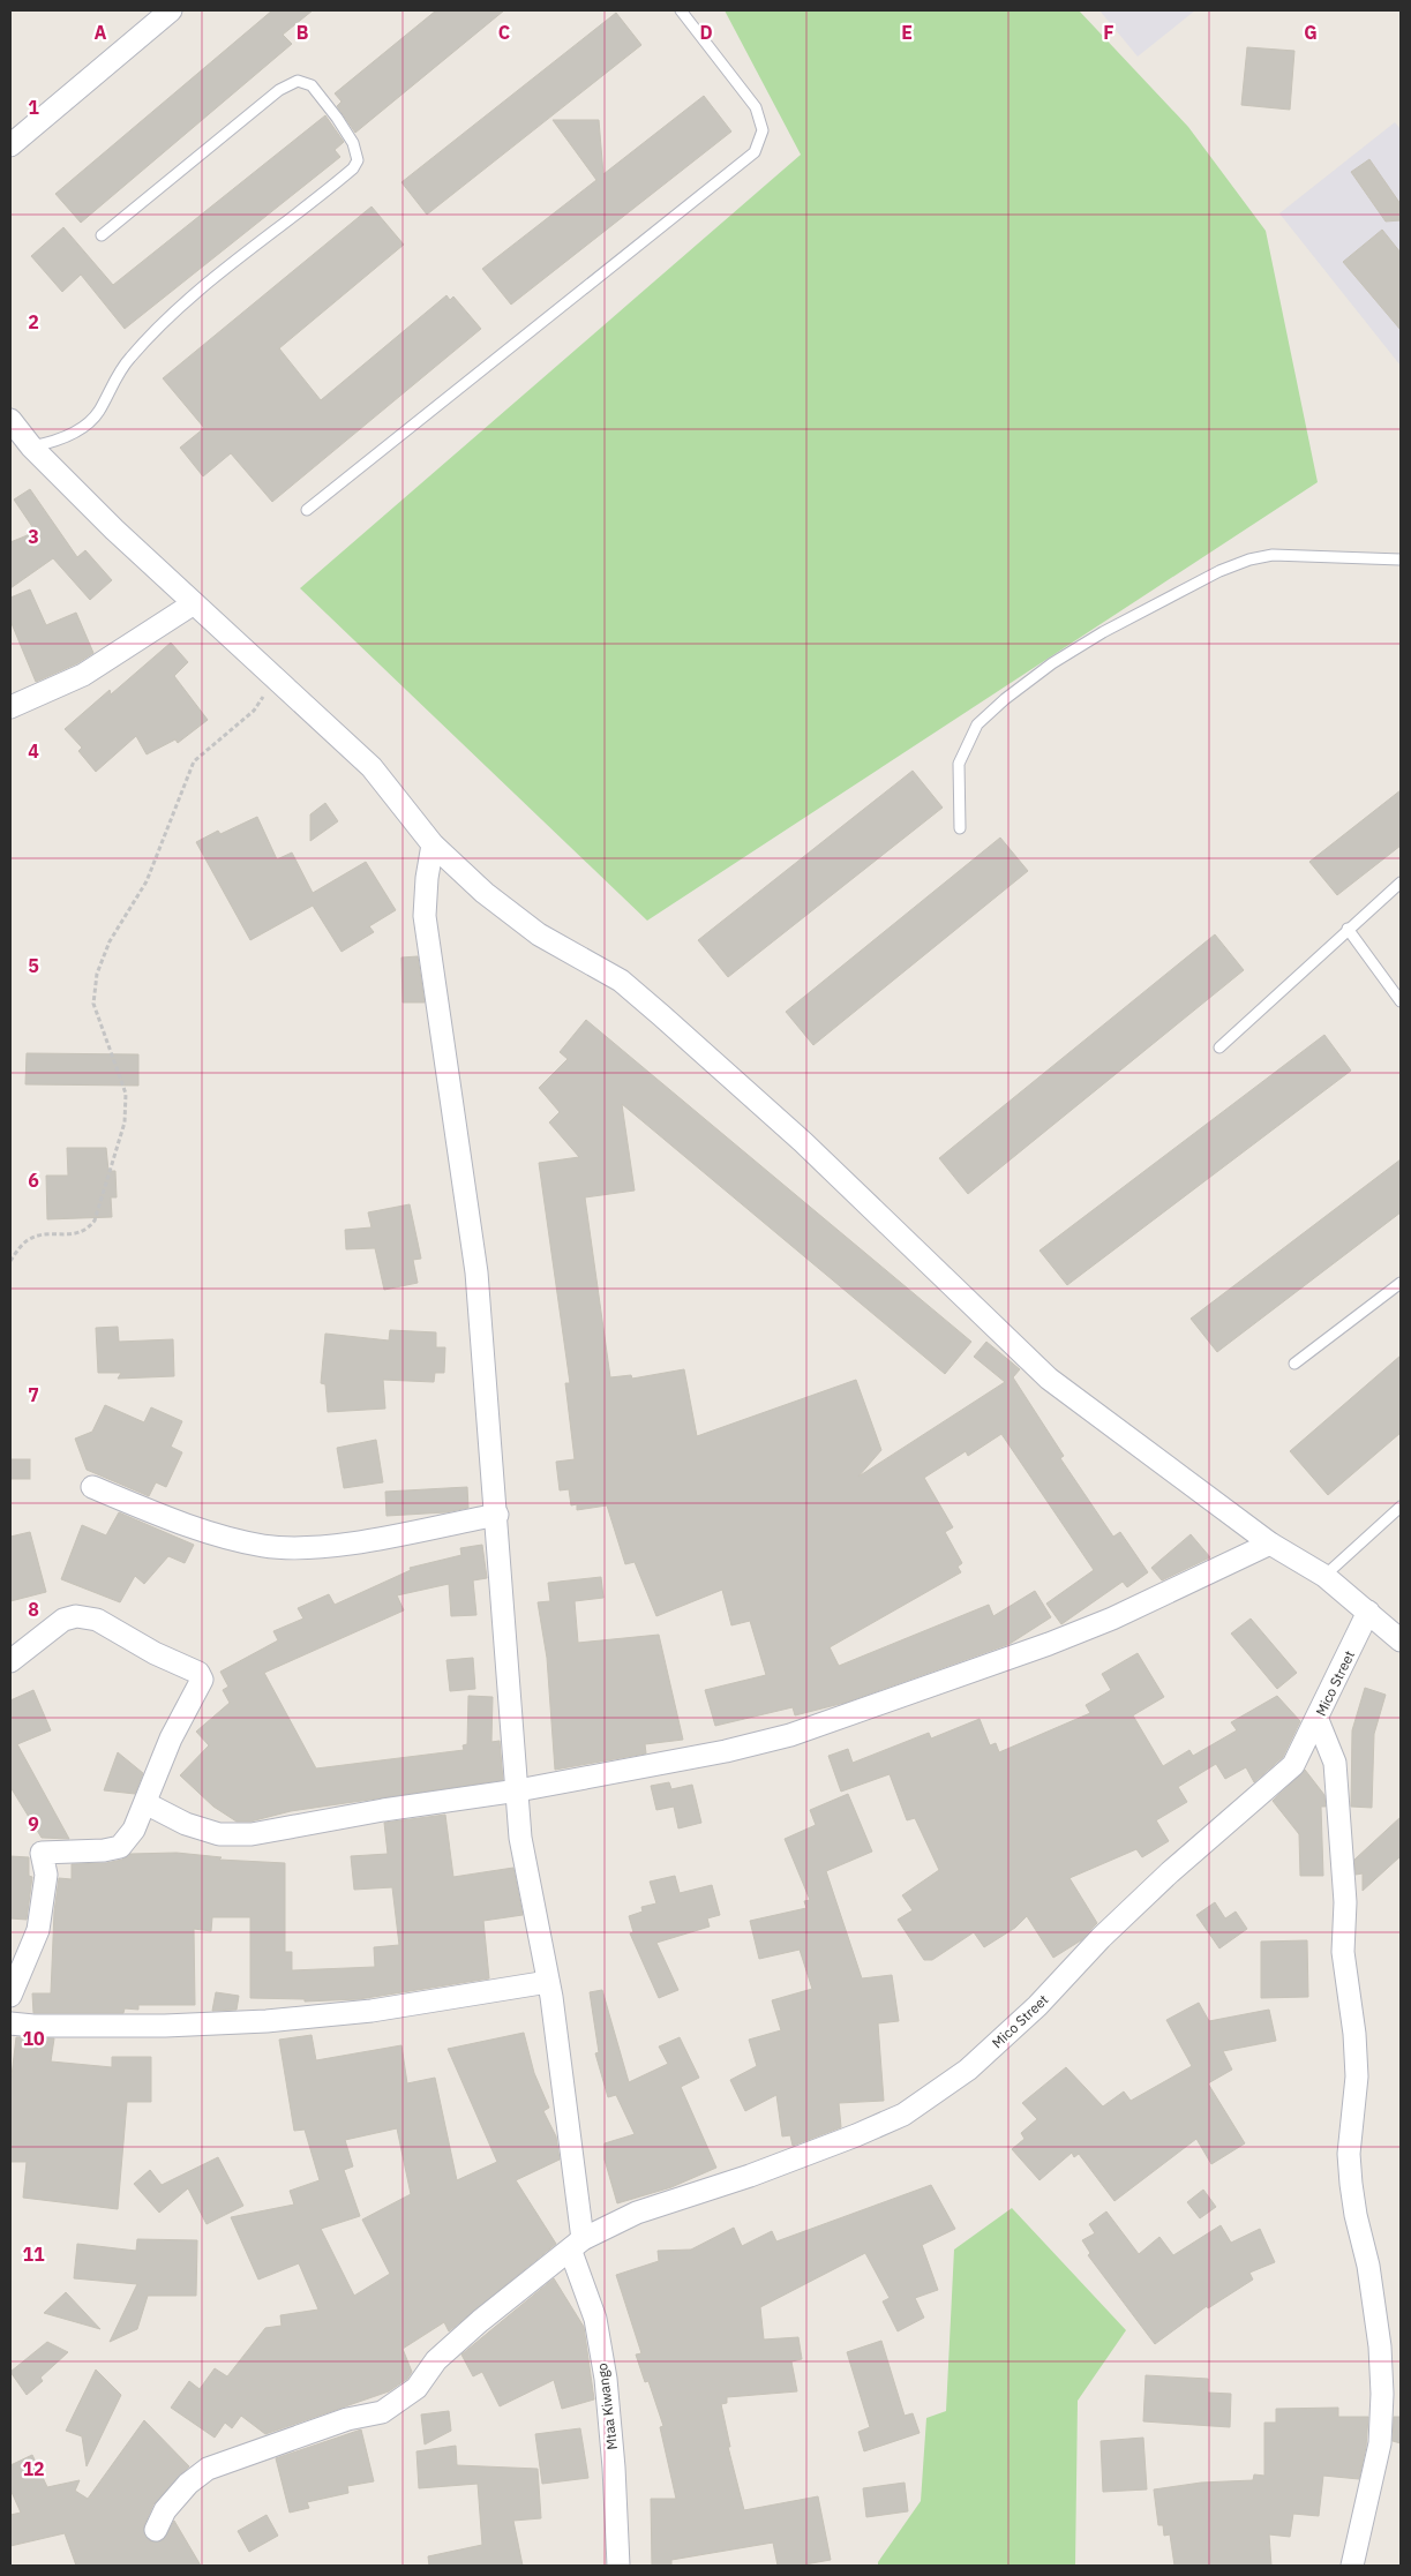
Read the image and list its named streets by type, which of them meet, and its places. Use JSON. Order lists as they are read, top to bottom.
{
  "streets": {
    "street": ["Mico Street", "Mtaa Kiwango"]
  },
  "crossings": [
    ["Mico Street", "Mtaa Kiwango"]
  ],
  "grid": {
    "columns": [
      "A",
      "B",
      "C",
      "D",
      "E",
      "F",
      "G"
    ],
    "rows": [
      "1",
      "2",
      "3",
      "4",
      "5",
      "6",
      "7",
      "8",
      "9",
      "10",
      "11",
      "12"
    ]
  }
}
